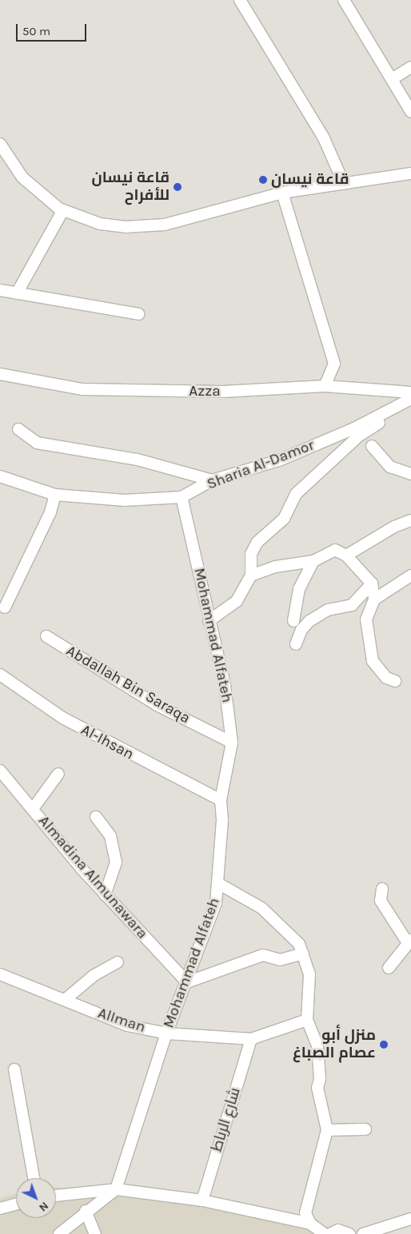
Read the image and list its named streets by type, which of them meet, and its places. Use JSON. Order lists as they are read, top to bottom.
{
  "streets": {
    "street": [
      "Azza",
      "Sharia Al-Damor",
      "Mohammad Alfateh",
      "Abdallah Bin Saraqa",
      "Al-Ihsan",
      "Almadina Almunawara",
      "AlIman",
      "شارع الرباط"
    ]
  },
  "crossings": [
    ["Sharia Al-Damor", "Mohammad Alfateh"],
    ["Mohammad Alfateh", "Abdallah Bin Saraqa"],
    ["Mohammad Alfateh", "Al-Ihsan"],
    ["Mohammad Alfateh", "Almadina Almunawara"],
    ["Mohammad Alfateh", "AlIman"],
    ["AlIman", "شارع الرباط"]
  ],
  "places": ["قاعة نيسان", "قاعة نيسان للأفراح", "منزل أبو عصام الصباغ"],
  "scale_bar": "50 m",
  "north": "bottom right"
}
